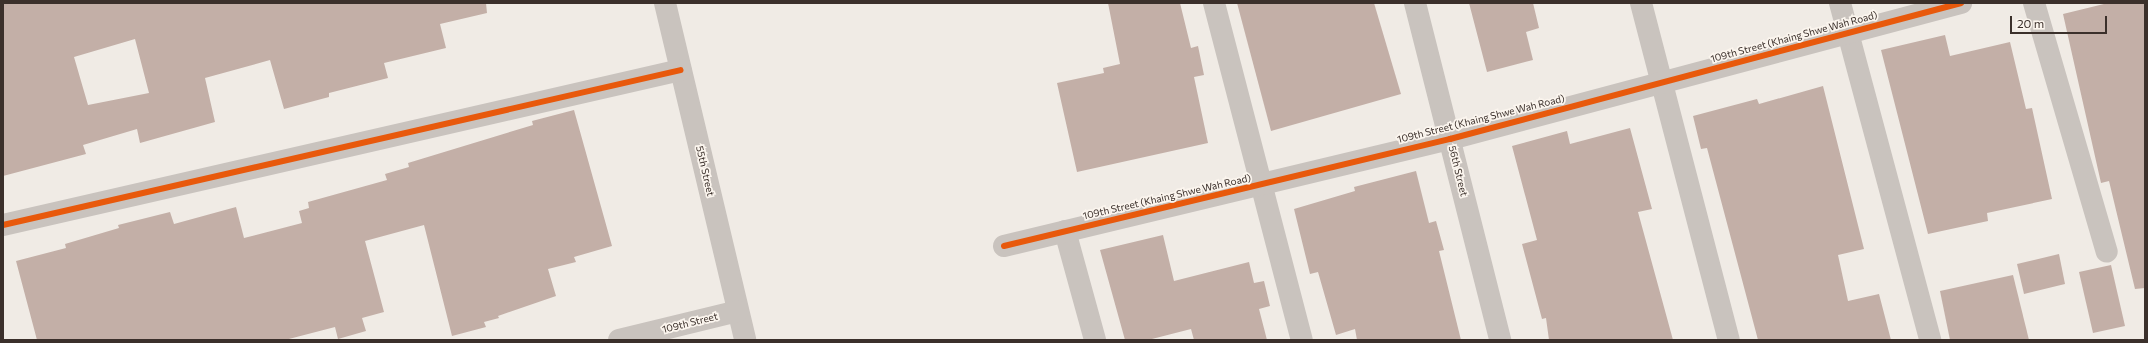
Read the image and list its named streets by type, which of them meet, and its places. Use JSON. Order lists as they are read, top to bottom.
{
  "streets": {
    "street": [
      "109th Street (Khaing Shwe Wah Road)",
      "55th Street",
      "56th Street",
      "109th Street"
    ]
  },
  "crossings": [
    ["109th Street (Khaing Shwe Wah Road)", "56th Street"],
    ["55th Street", "109th Street"]
  ],
  "scale_bar": "20 m"
}
